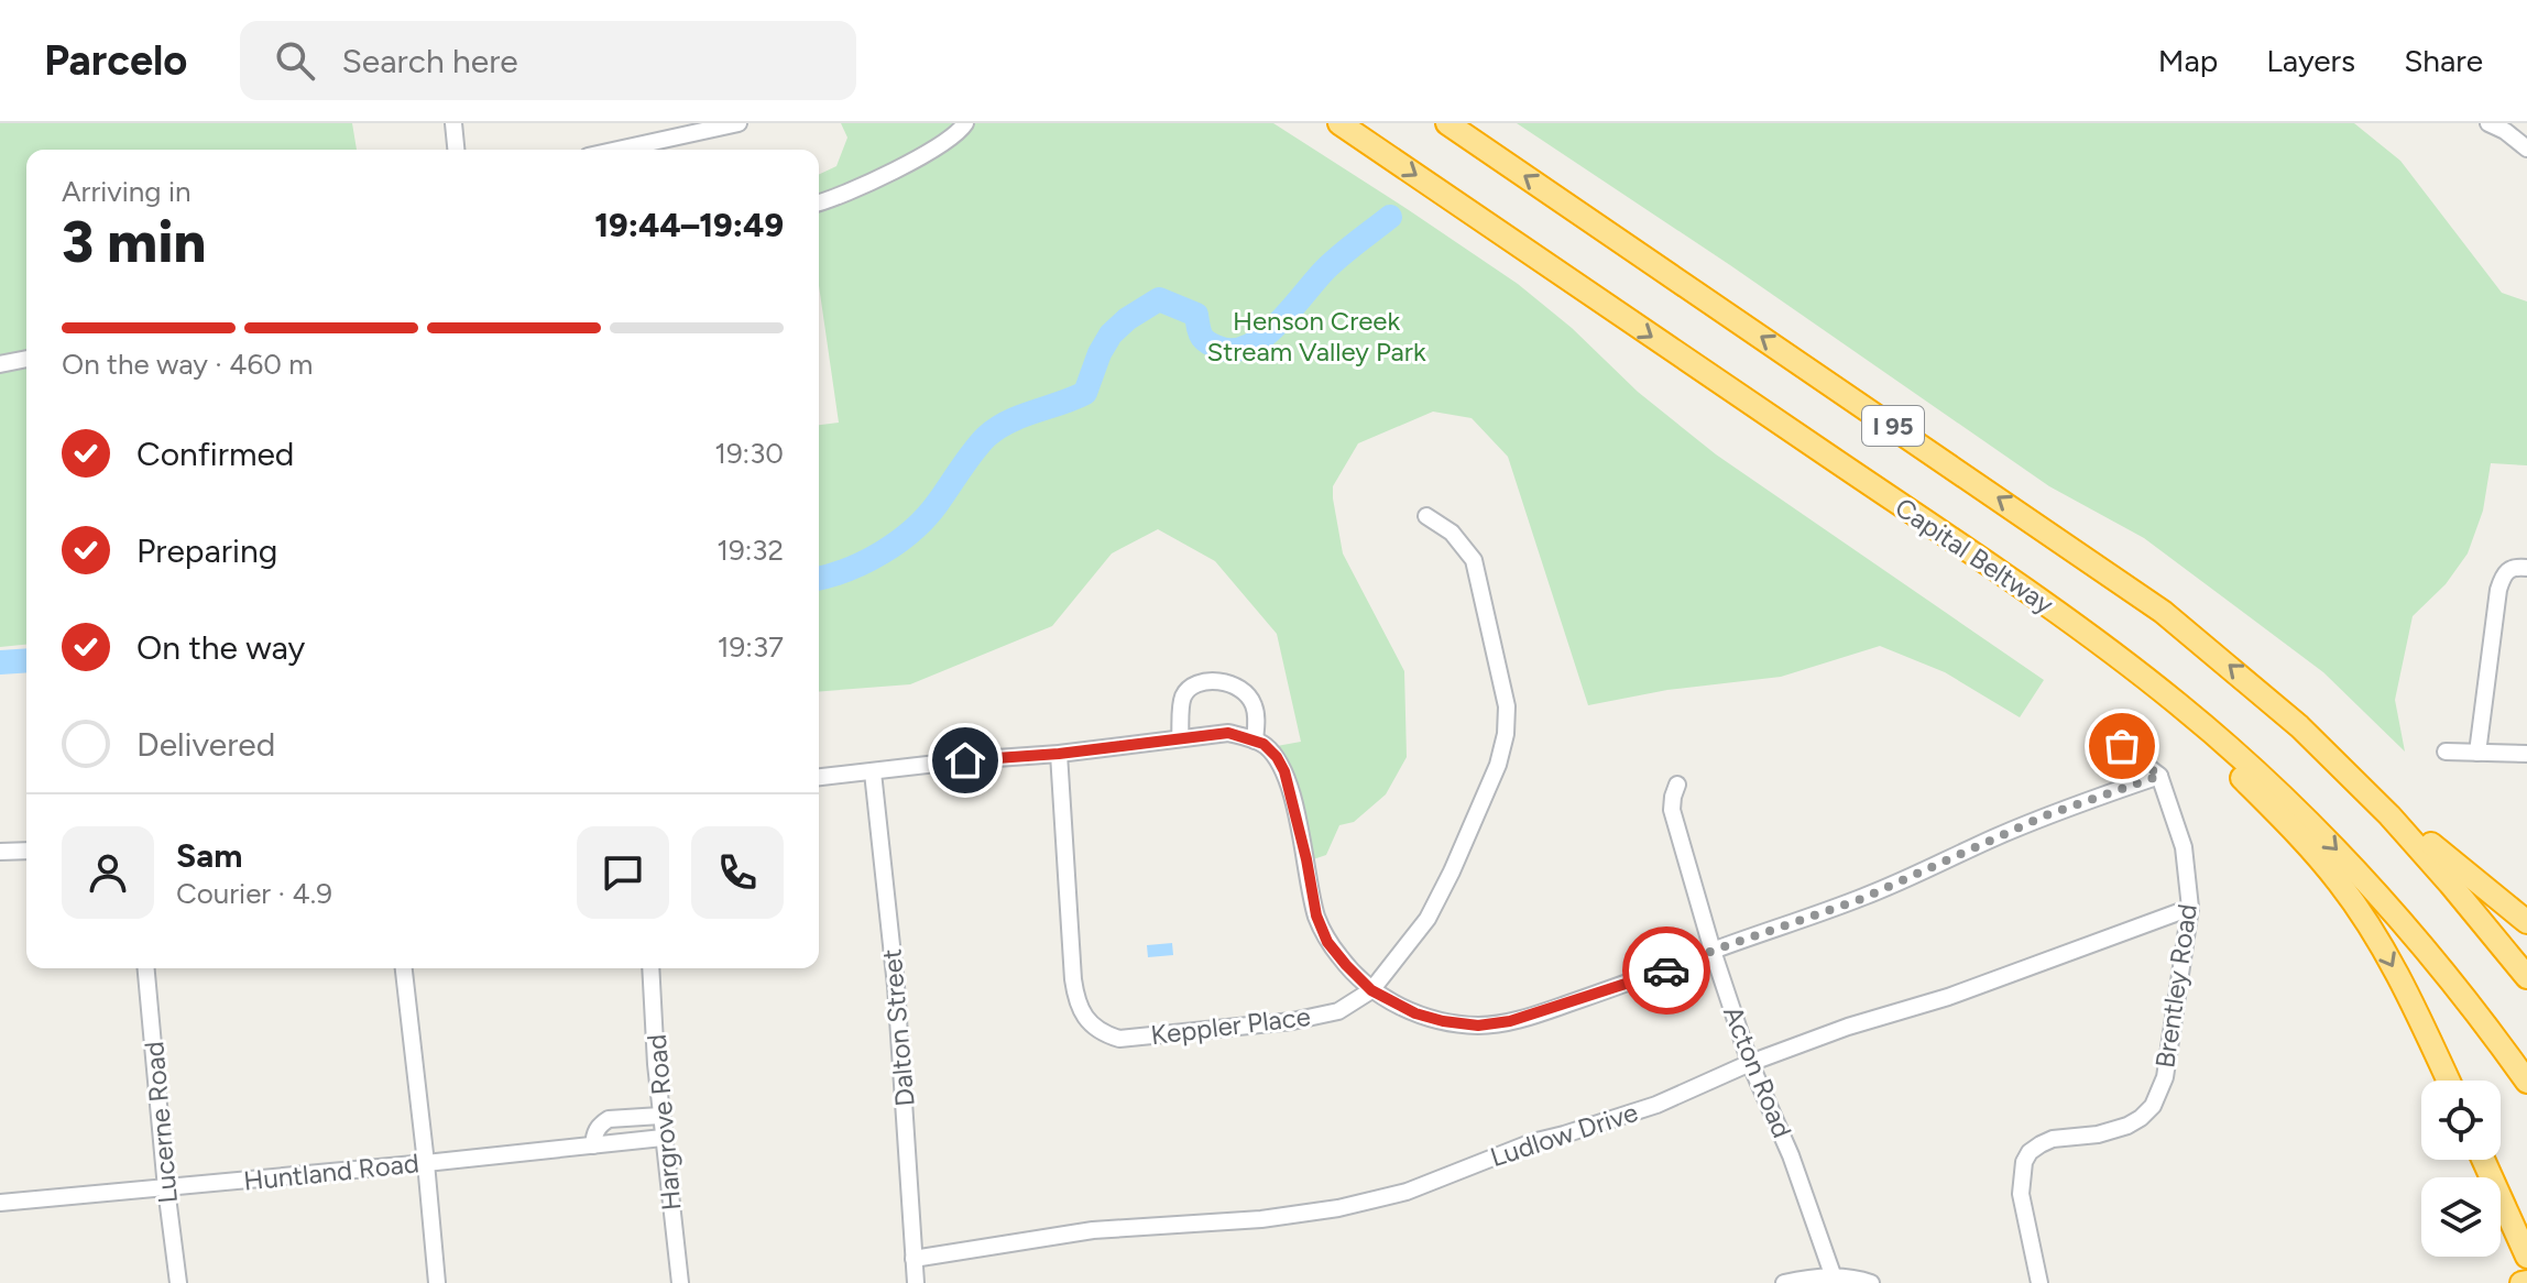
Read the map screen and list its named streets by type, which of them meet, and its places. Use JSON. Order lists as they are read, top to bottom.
{
  "streets": {
    "highway": ["I 95", "Capital Beltway"],
    "street": [
      "Brentley Road",
      "Keppler Place",
      "Dalton Street",
      "Acton Road",
      "Lucerne Road",
      "Hargrove Road",
      "Ludlow Drive",
      "Huntland Road"
    ]
  },
  "crossings": [
    ["Brentley Road", "Ludlow Drive"],
    ["Dalton Street", "Ludlow Drive"],
    ["Acton Road", "Ludlow Drive"],
    ["Lucerne Road", "Huntland Road"],
    ["Hargrove Road", "Huntland Road"]
  ],
  "parks": ["Henson Creek Stream Valley Park"],
  "page": {
    "header": "Parcelo",
    "search": "Search here",
    "nav": ["Map", "Layers", "Share"],
    "heading": ["3 min", "Arriving in", "19:44–19:49"],
    "panel": ["Sam", "Courier · 4.9"],
    "bar": "On the way · 460 m",
    "list": [
      ["Confirmed", "19:30"],
      ["Preparing", "19:32"],
      ["On the way", "19:37"],
      "Delivered"
    ]
  }
}
